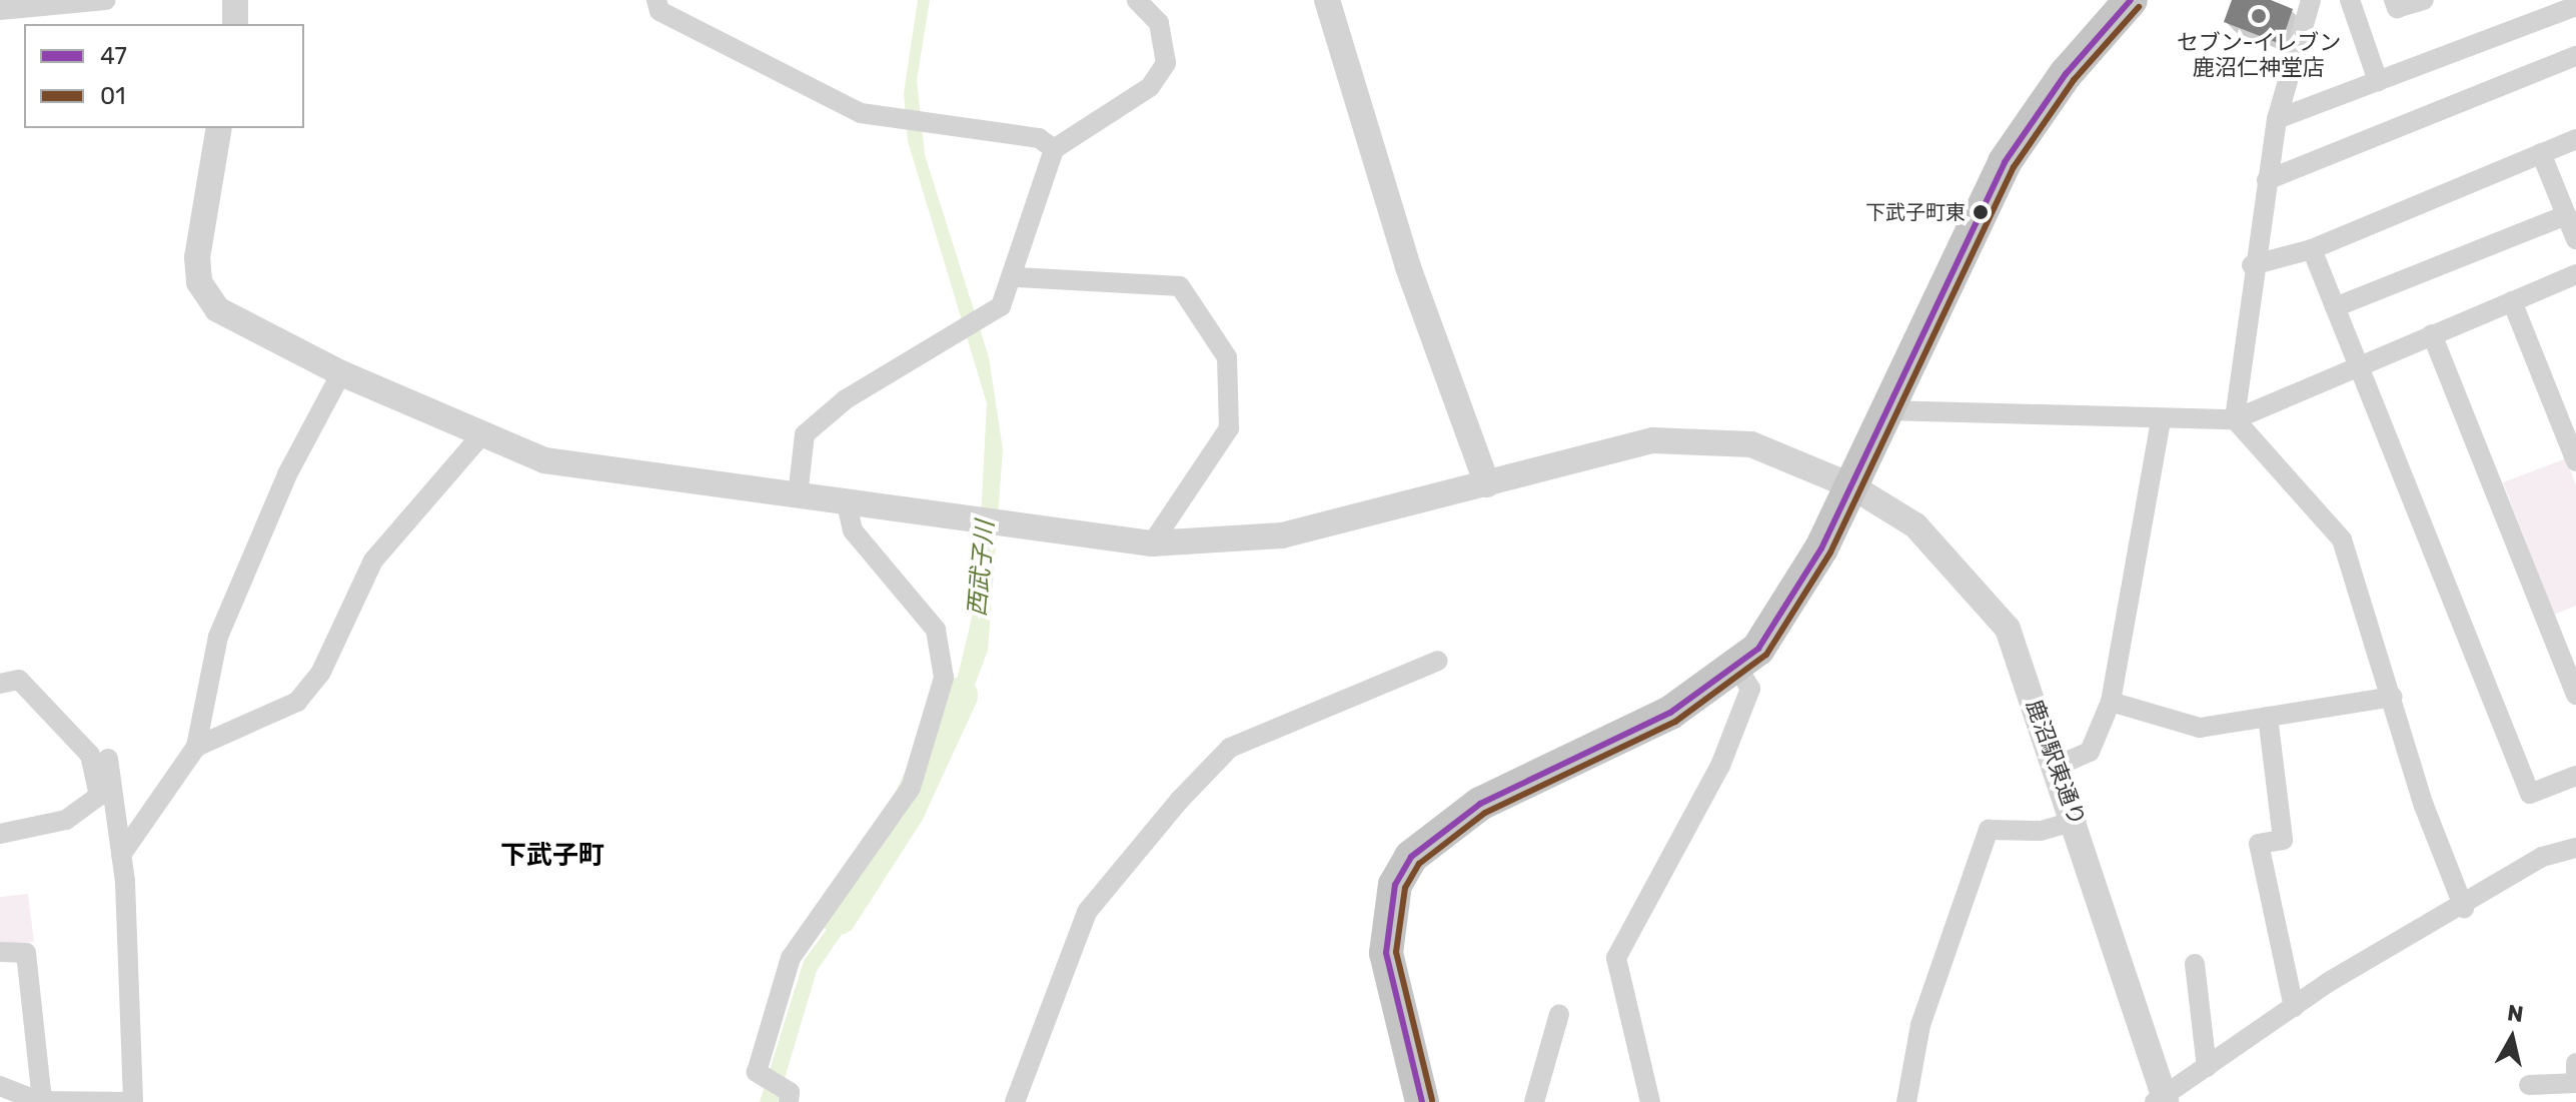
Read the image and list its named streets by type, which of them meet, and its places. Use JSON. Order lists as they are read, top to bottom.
{
  "streets": {
    "street": ["鹿沼駅東通り"]
  },
  "districts": ["下武子町"],
  "water": ["西武子川"],
  "places": ["セブン-イレブン 鹿沼仁神堂店", "下武子町東"],
  "lines": ["transit line 47", "transit line 01"],
  "legend": ["47", "01"],
  "north": "top"
}
